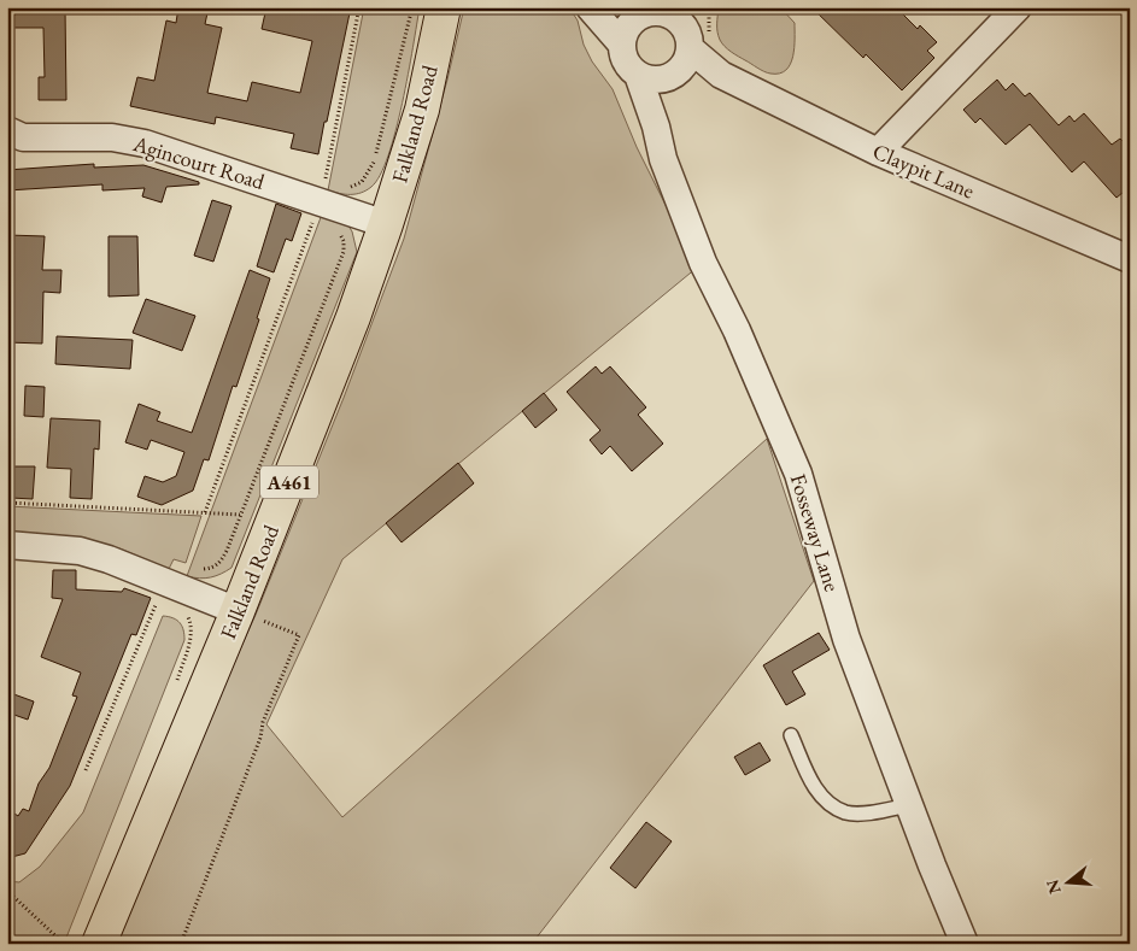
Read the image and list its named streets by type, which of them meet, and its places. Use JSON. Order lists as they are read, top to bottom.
{
  "streets": {
    "highway": ["Falkland Road", "A461"],
    "street": ["Agincourt Road", "Claypit Lane", "Fosseway Lane"]
  },
  "crossings": [
    ["Falkland Road", "Agincourt Road"],
    ["Claypit Lane", "Fosseway Lane"]
  ],
  "north": "left"
}
